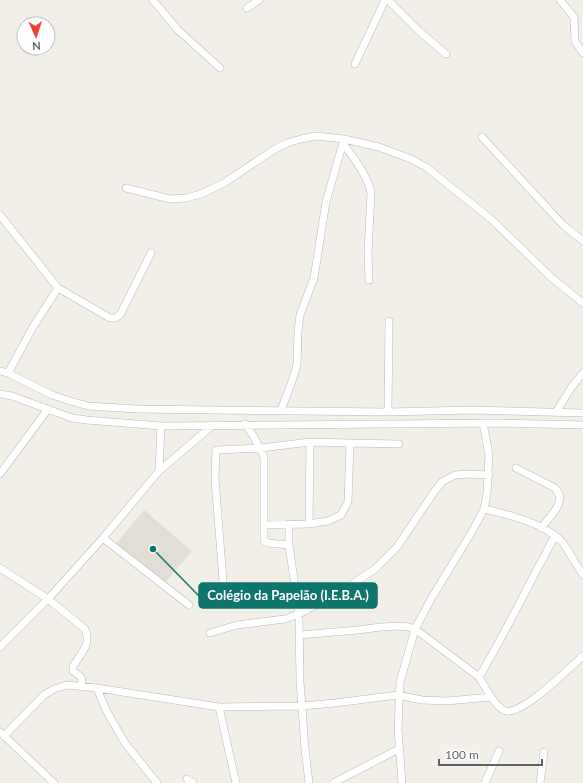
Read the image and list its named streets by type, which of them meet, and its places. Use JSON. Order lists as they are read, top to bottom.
{
  "places": ["Colégio da Papelão (I.E.B.A.)"],
  "scale_bar": "100 m",
  "north": "bottom"
}
